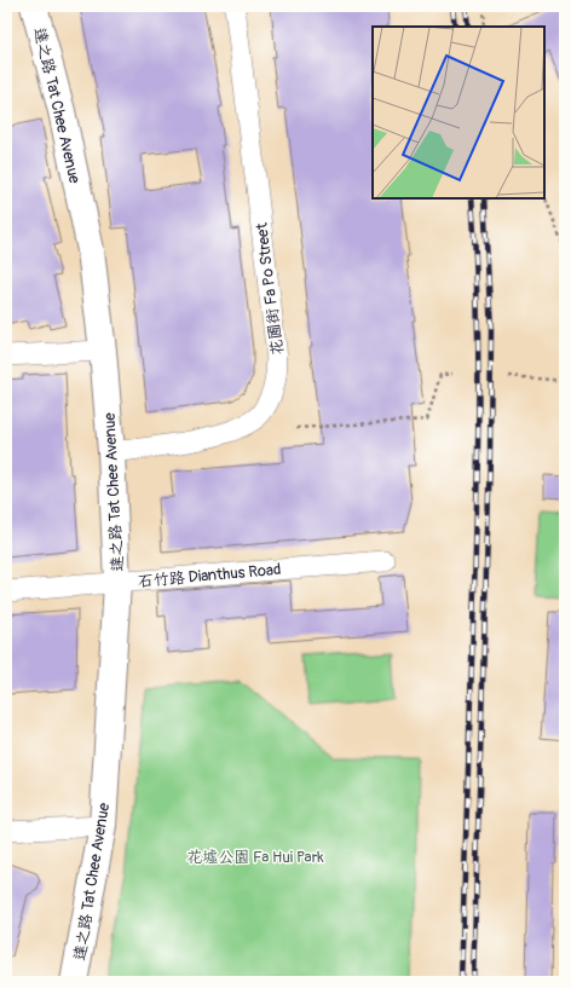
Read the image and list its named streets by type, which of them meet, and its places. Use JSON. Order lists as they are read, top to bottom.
{
  "streets": {
    "main road": ["達之路 Tat Chee Avenue"],
    "street": ["花圃街 Fa Po Street", "石竹路 Dianthus Road"]
  },
  "crossings": [
    ["達之路 Tat Chee Avenue", "花圃街 Fa Po Street"],
    ["達之路 Tat Chee Avenue", "石竹路 Dianthus Road"]
  ],
  "parks": ["花墟公園 Fa Hui Park"]
}
